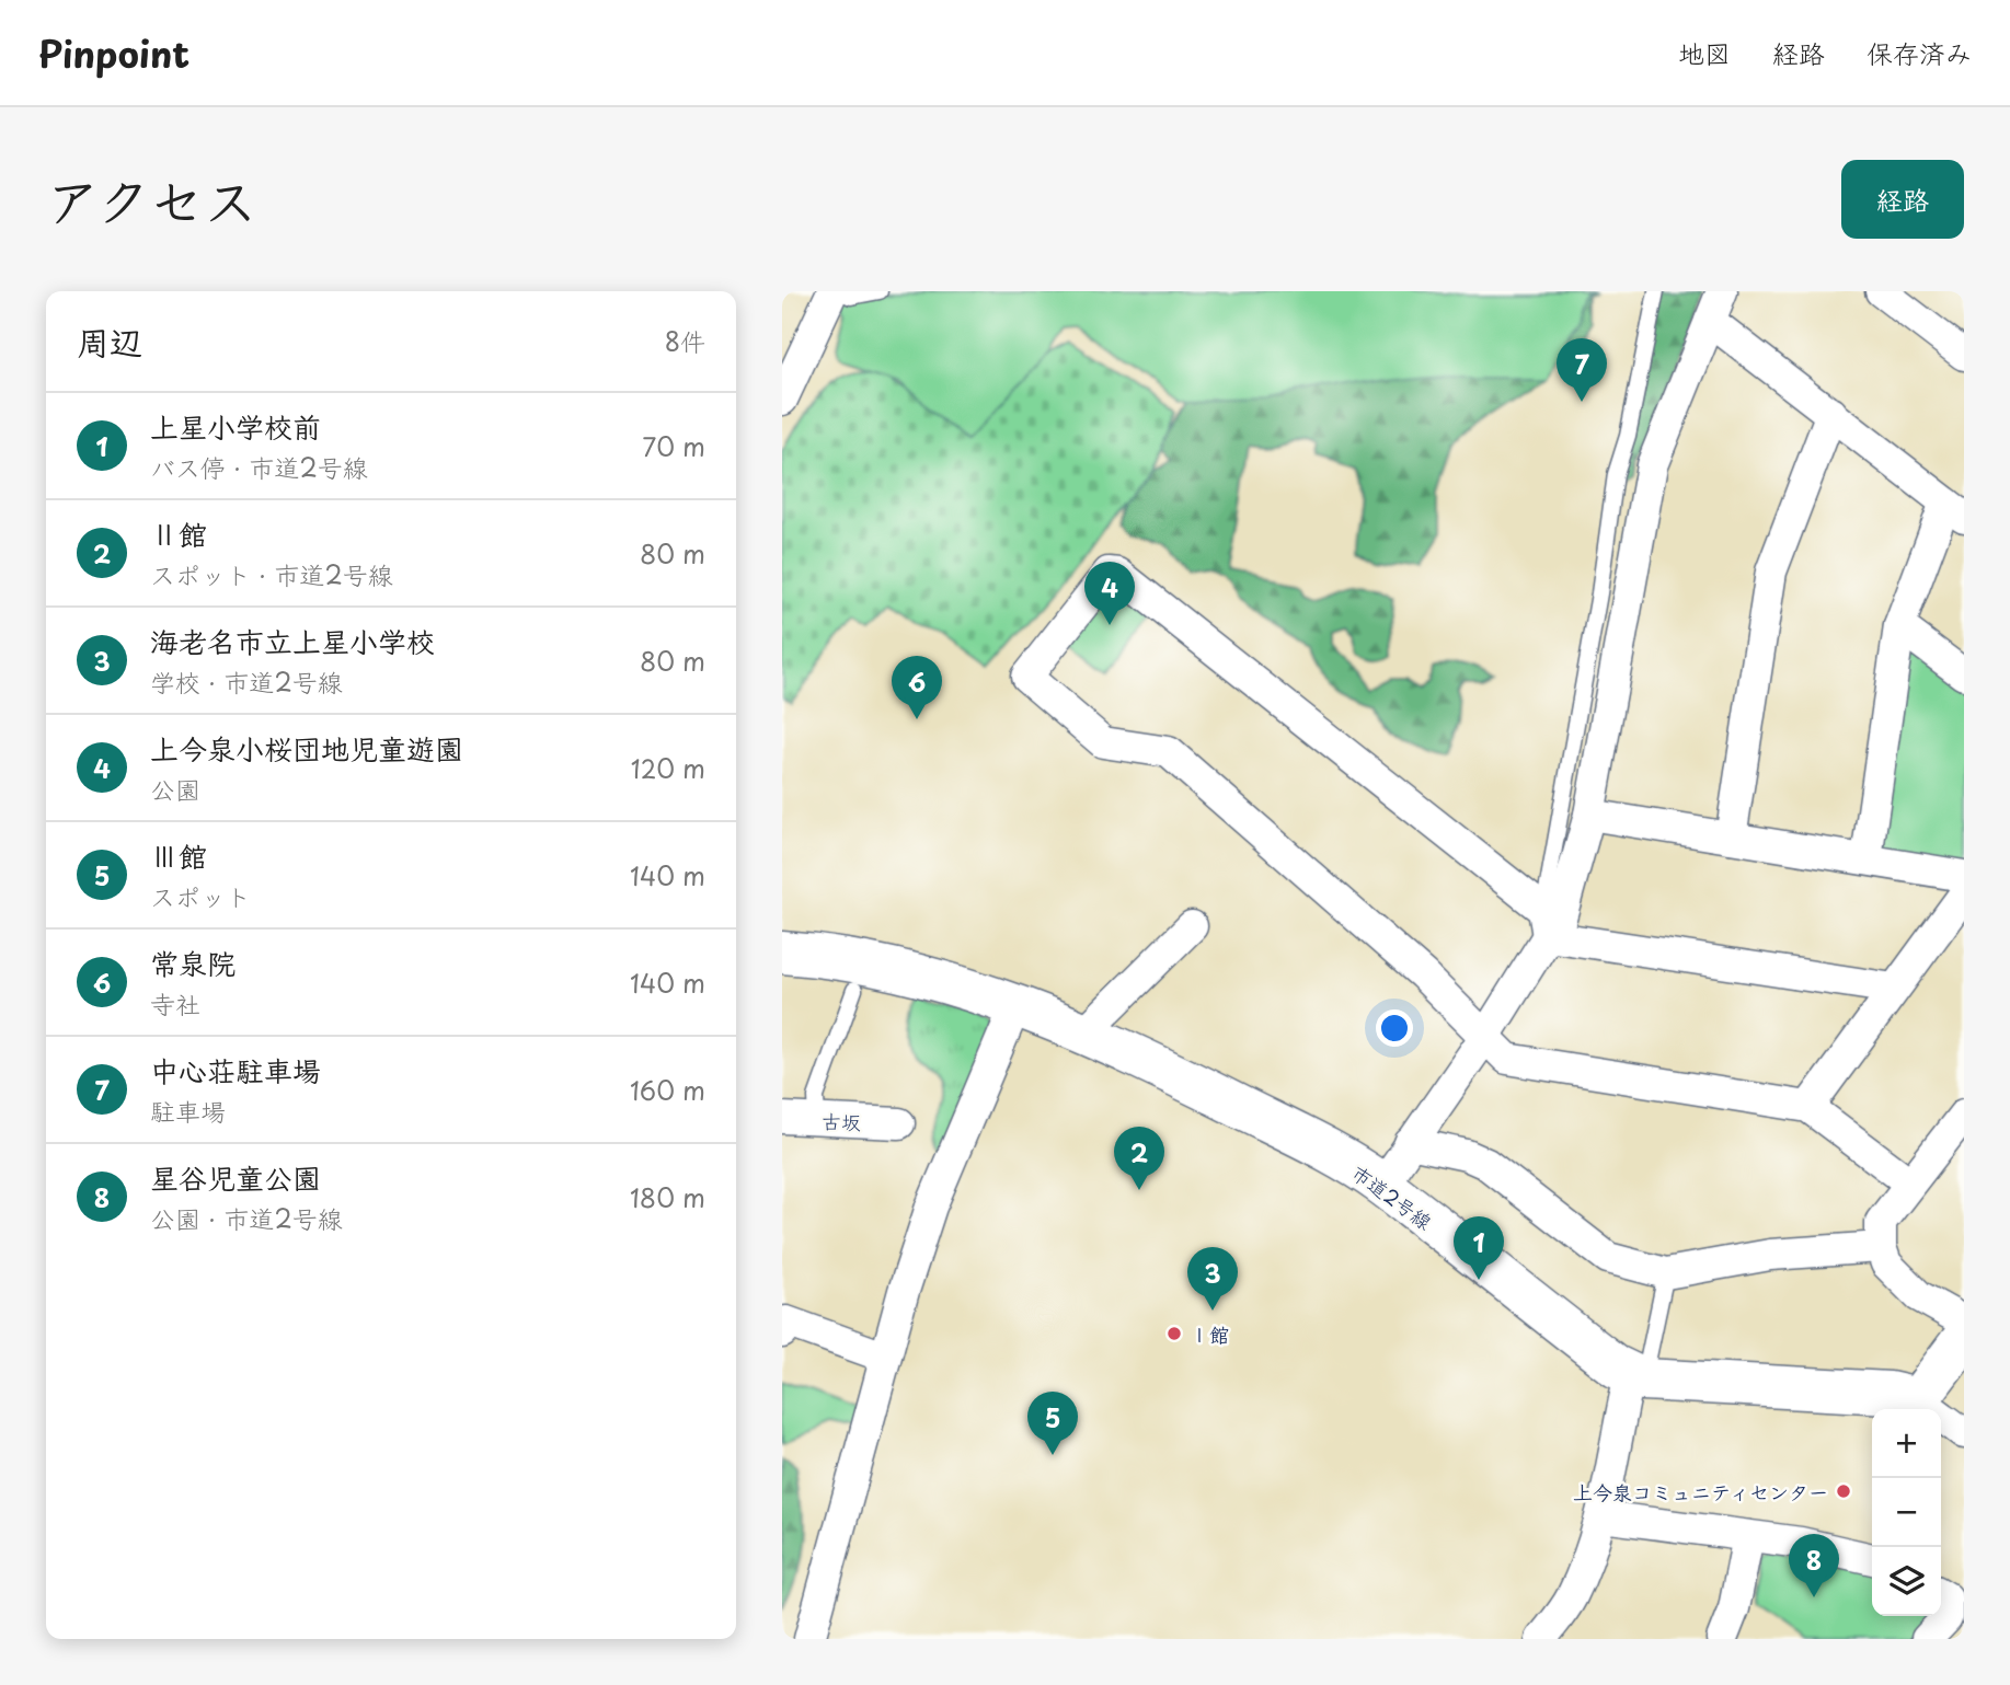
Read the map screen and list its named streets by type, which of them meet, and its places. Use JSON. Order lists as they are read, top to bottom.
{
  "streets": {
    "street": ["古坂", "市道2号線"]
  },
  "places": ["Ⅰ館", "上今泉コミュニティセンター"],
  "page": {
    "header": "Pinpoint",
    "nav": ["地図", "経路", "保存済み"],
    "title": "アクセス",
    "buttons": "経路",
    "heading": ["周辺", "8件"],
    "pins": [
      "7",
      "4",
      "6",
      "2",
      "1",
      "3",
      "5",
      "8"
    ],
    "list": [
      {
        "mark": "1",
        "name": "上星小学校前",
        "note": "バス停 · 市道2号線",
        "value": "70 m"
      },
      {
        "mark": "2",
        "name": "Ⅱ館",
        "note": "スポット · 市道2号線",
        "value": "80 m"
      },
      {
        "mark": "3",
        "name": "海老名市立上星小学校",
        "note": "学校 · 市道2号線",
        "value": "80 m"
      },
      {
        "mark": "4",
        "name": "上今泉小桜団地児童遊園",
        "note": "公園",
        "value": "120 m"
      },
      {
        "mark": "5",
        "name": "Ⅲ館",
        "note": "スポット",
        "value": "140 m"
      },
      {
        "mark": "6",
        "name": "常泉院",
        "note": "寺社",
        "value": "140 m"
      },
      {
        "mark": "7",
        "name": "中心荘駐車場",
        "note": "駐車場",
        "value": "160 m"
      },
      {
        "mark": "8",
        "name": "星谷児童公園",
        "note": "公園 · 市道2号線",
        "value": "180 m"
      }
    ],
    "map_buttons": ["+", "−"]
  }
}
